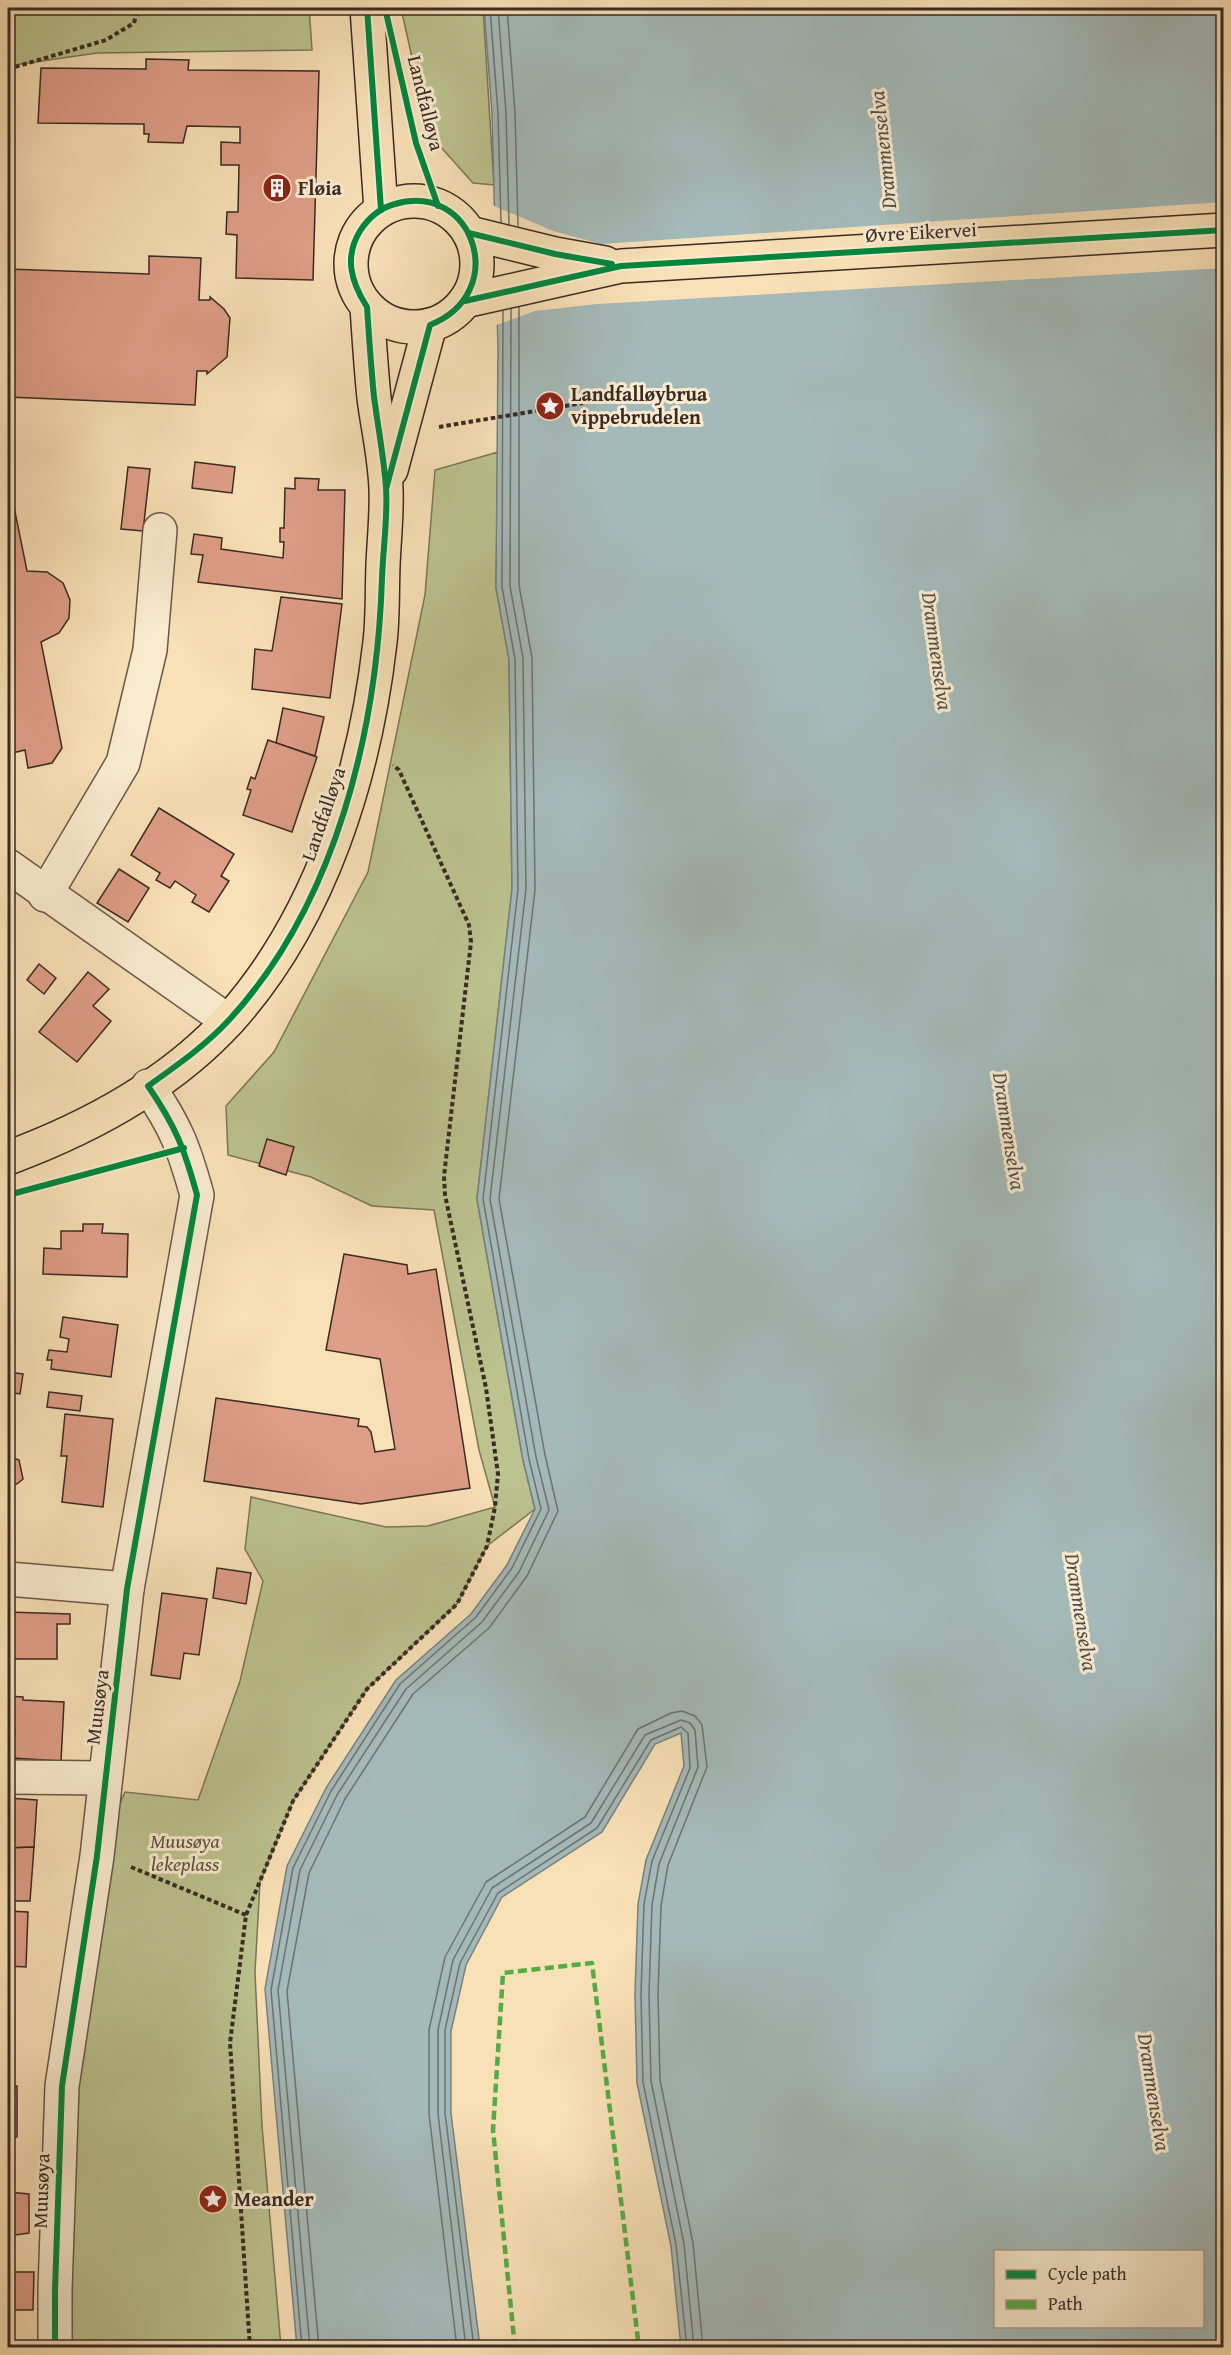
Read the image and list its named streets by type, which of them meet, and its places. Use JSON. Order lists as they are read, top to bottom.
{
  "streets": {
    "main road": ["Landfalløya", "Øvre Eikervei"],
    "street": ["Muusøya"]
  },
  "crossings": [
    ["Landfalløya", "Øvre Eikervei"],
    ["Landfalløya", "Muusøya"]
  ],
  "water": ["Drammenselva"],
  "parks": ["Muusøya lekeplass"],
  "places": {
    "building": ["Fløia"],
    "place": ["Landfalløybrua vippebrudelen", "Meander"]
  },
  "legend": ["Cycle path", "Path"]
}
